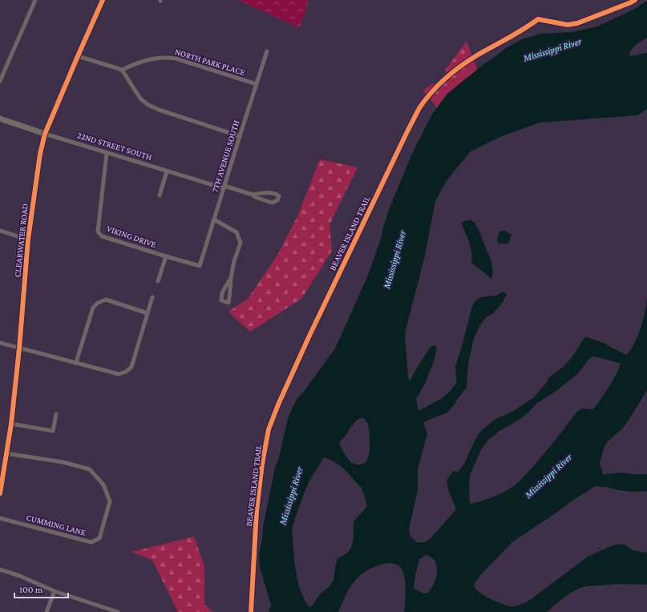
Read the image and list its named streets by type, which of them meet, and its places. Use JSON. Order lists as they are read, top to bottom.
{
  "streets": {
    "street": [
      "NORTH PARK PLACE",
      "22ND STREET SOUTH",
      "7TH AVENUE SOUTH",
      "VIKING DRIVE",
      "CLEARWATER ROAD",
      "CUMMING LANE"
    ],
    "cycle path": ["BEAVER ISLAND TRAIL"]
  },
  "crossings": [
    ["NORTH PARK PLACE", "7TH AVENUE SOUTH"],
    ["22ND STREET SOUTH", "7TH AVENUE SOUTH"],
    ["22ND STREET SOUTH", "VIKING DRIVE"],
    ["22ND STREET SOUTH", "CLEARWATER ROAD"],
    ["7TH AVENUE SOUTH", "VIKING DRIVE"],
    ["CLEARWATER ROAD", "CUMMING LANE"]
  ],
  "water": ["Mississippi River"],
  "scale_bar": "100 m"
}
